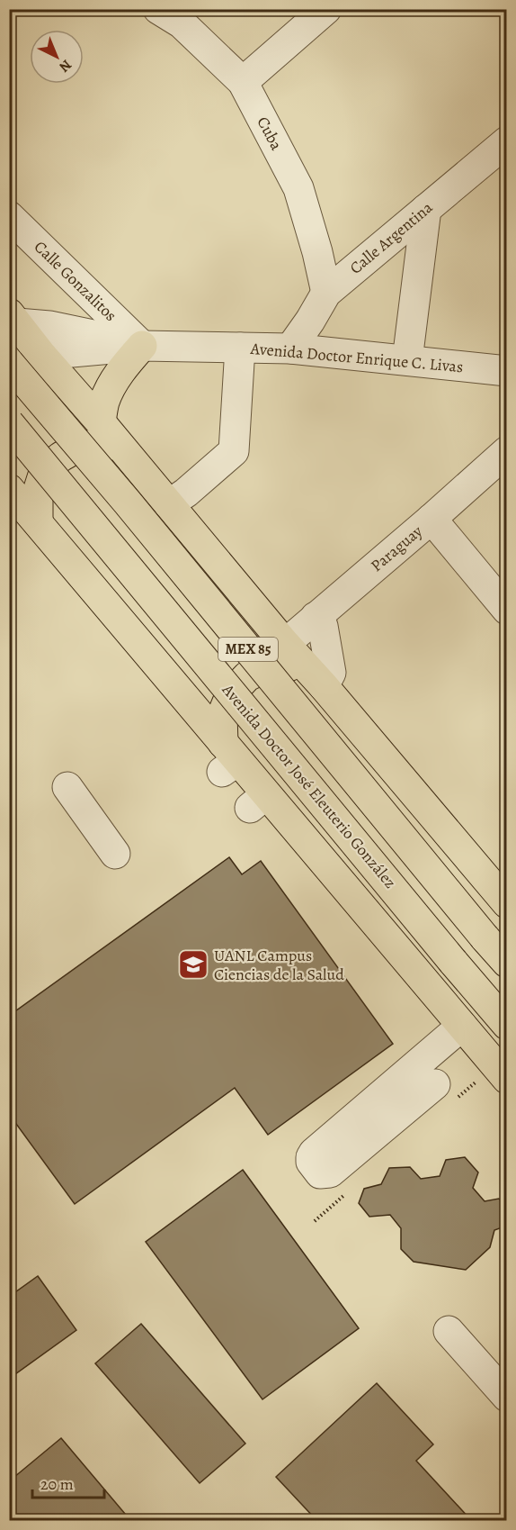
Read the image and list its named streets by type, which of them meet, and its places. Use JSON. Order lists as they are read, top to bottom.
{
  "streets": {
    "main road": ["MEX 85", "Avenida Doctor José Eleuterio González"],
    "street": [
      "Cuba",
      "Calle Argentina",
      "Calle Gonzalitos",
      "Avenida Doctor Enrique C. Livas",
      "Paraguay"
    ]
  },
  "crossings": [
    ["Cuba", "Calle Argentina"],
    ["Calle Argentina", "Avenida Doctor Enrique C. Livas"],
    ["Calle Gonzalitos", "Avenida Doctor Enrique C. Livas"]
  ],
  "places": {
    "school or university": ["UANL Campus Ciencias de la Salud"]
  },
  "scale_bar": "20 m",
  "north": "bottom right"
}
